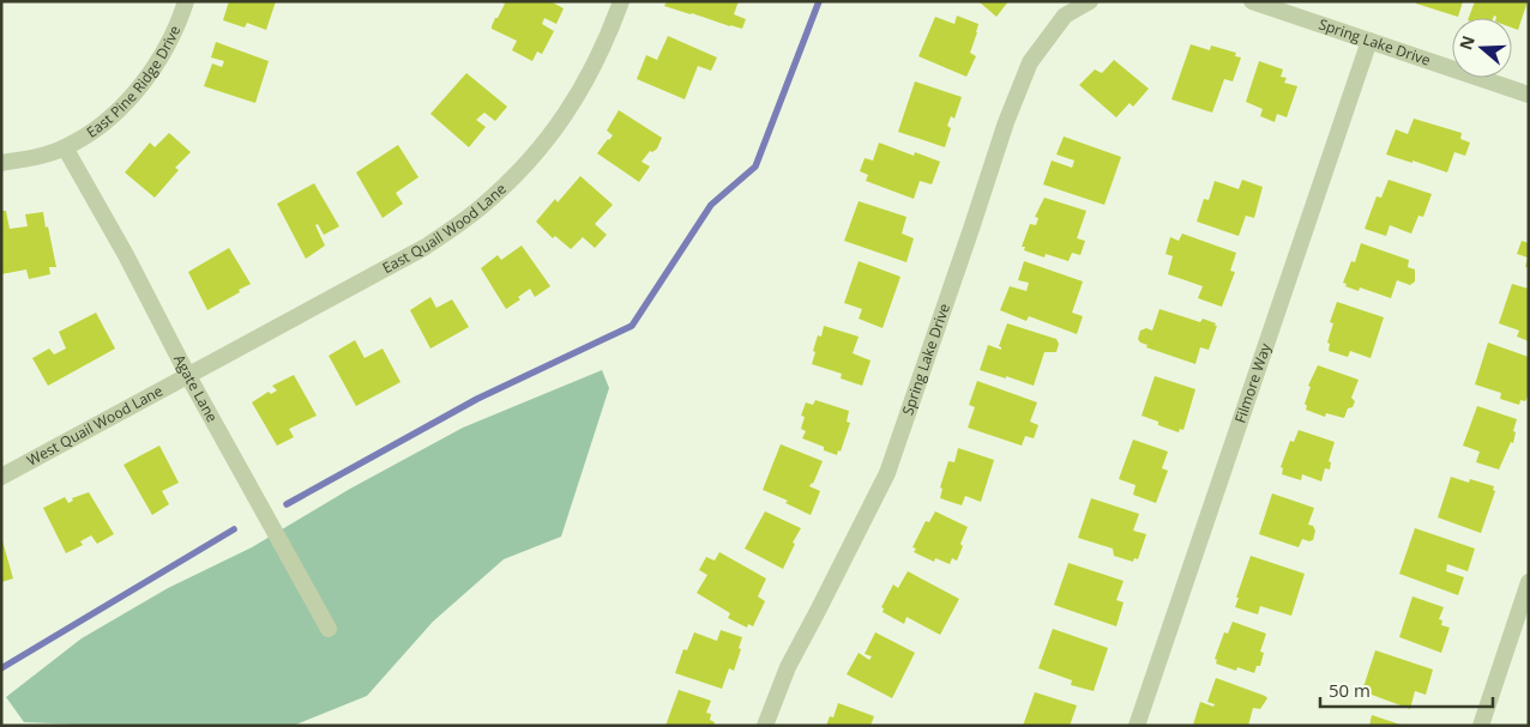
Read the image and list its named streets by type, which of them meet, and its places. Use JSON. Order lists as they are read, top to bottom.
{
  "streets": {
    "street": [
      "Spring Lake Drive",
      "East Pine Ridge Drive",
      "East Quail Wood Lane",
      "Filmore Way",
      "Agate Lane",
      "West Quail Wood Lane"
    ]
  },
  "crossings": [
    ["Spring Lake Drive", "Filmore Way"],
    ["East Pine Ridge Drive", "Agate Lane"],
    ["East Quail Wood Lane", "Agate Lane"],
    ["East Quail Wood Lane", "West Quail Wood Lane"],
    ["Agate Lane", "West Quail Wood Lane"]
  ],
  "scale_bar": "50 m",
  "north": "left"
}
